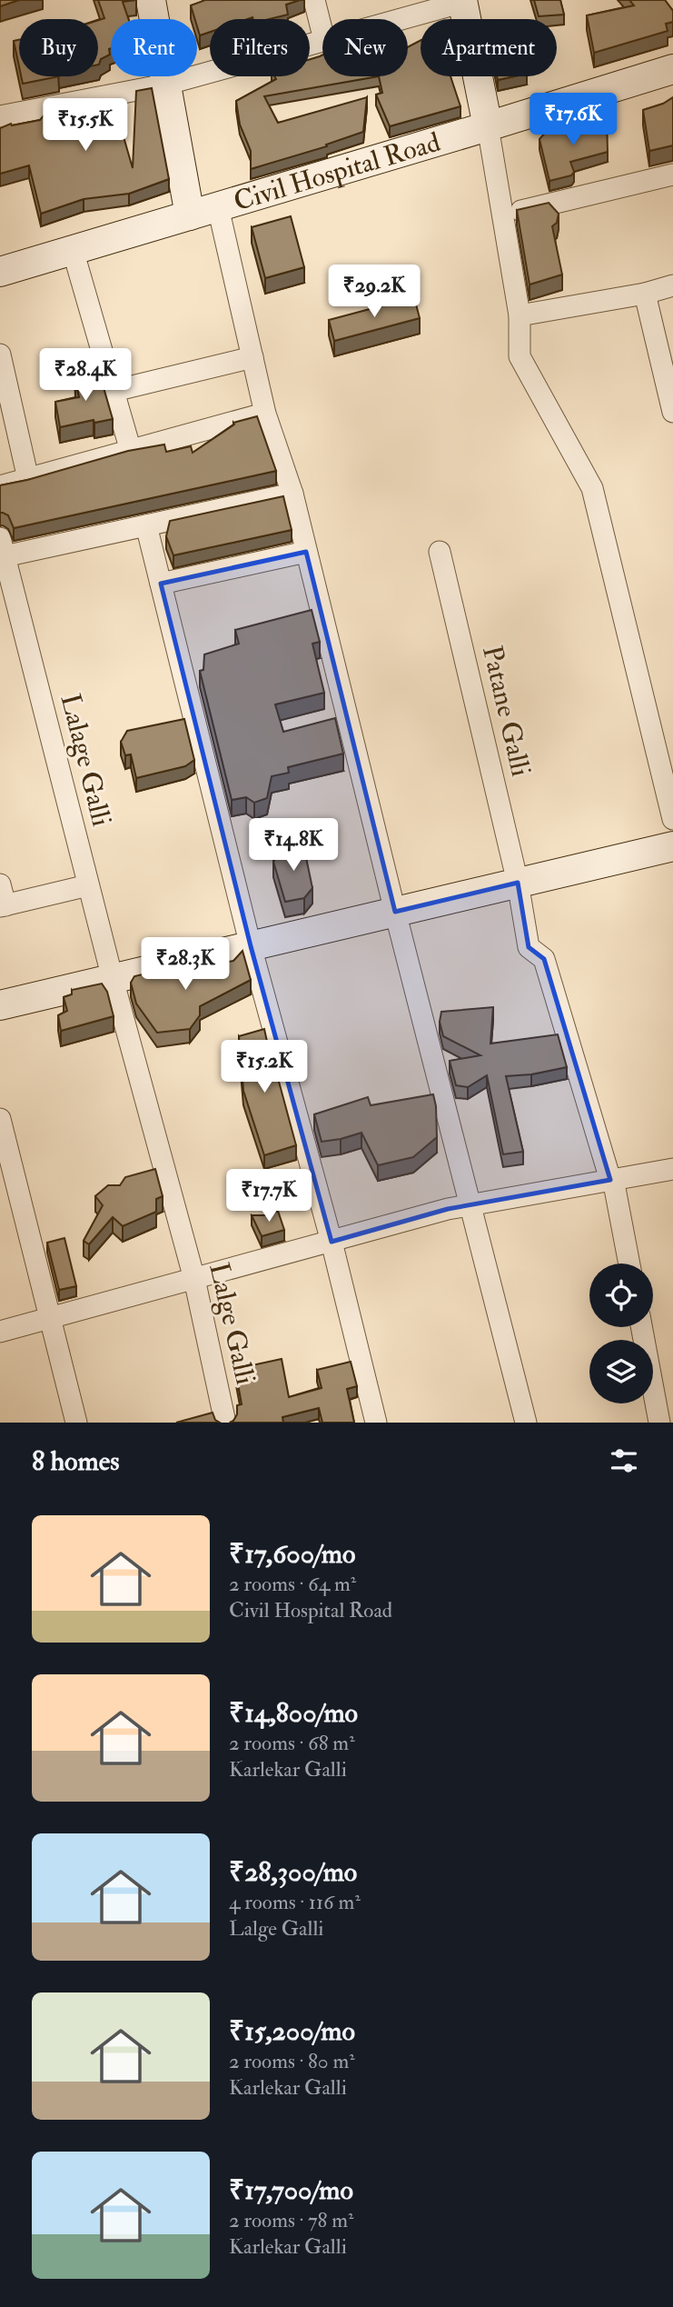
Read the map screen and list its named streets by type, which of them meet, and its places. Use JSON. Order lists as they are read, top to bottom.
{
  "streets": {
    "street": [
      "Civil Hospital Road",
      "Patane Galli",
      "Lalage Galli",
      "Lalge Galli"
    ]
  },
  "crossings": [
    ["Lalage Galli", "Lalge Galli"]
  ],
  "page": {
    "chip": [
      "Buy",
      "Rent",
      "Filters",
      "New",
      "Apartment"
    ],
    "price": [
      "₹17.6K",
      "₹15.5K",
      "₹29.2K",
      "₹28.4K",
      "₹14.8K",
      "₹28.3K",
      "₹15.2K",
      "₹17.7K"
    ],
    "heading": "8 homes",
    "list": [
      {
        "name": "₹17,600/mo",
        "note": "2 rooms · 64 m² · Civil Hospital Road"
      },
      {
        "name": "₹14,800/mo",
        "note": "2 rooms · 68 m² · Karlekar Galli"
      },
      {
        "name": "₹28,300/mo",
        "note": "4 rooms · 116 m² · Lalge Galli"
      },
      {
        "name": "₹15,200/mo",
        "note": "2 rooms · 80 m² · Karlekar Galli"
      },
      {
        "name": "₹17,700/mo",
        "note": "2 rooms · 78 m² · Karlekar Galli"
      }
    ]
  }
}
